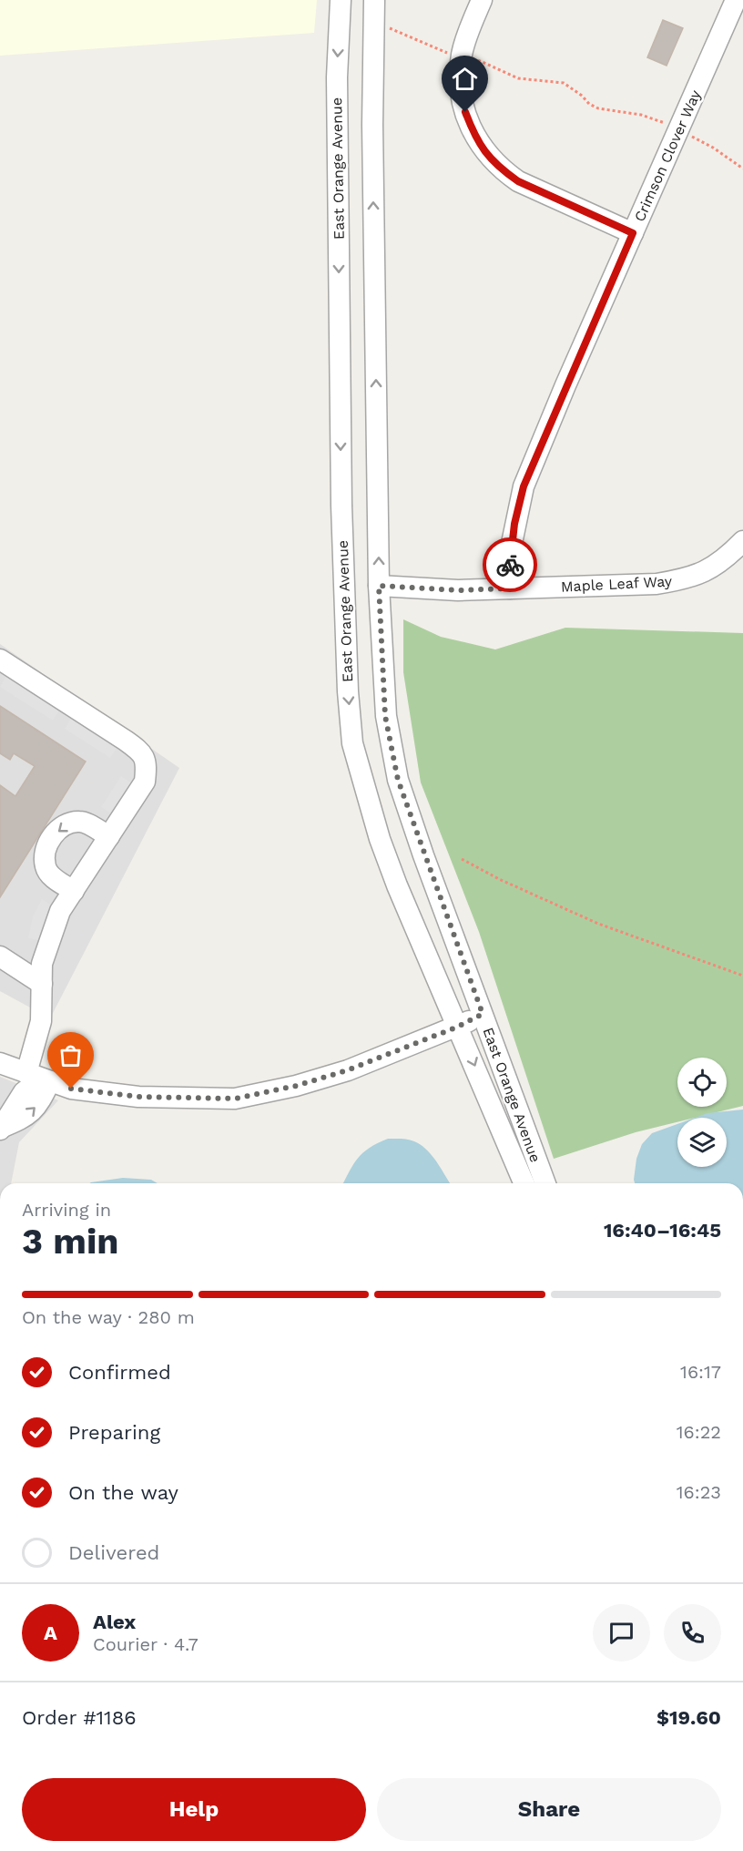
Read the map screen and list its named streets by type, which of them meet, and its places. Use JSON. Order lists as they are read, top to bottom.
{
  "streets": {
    "street": ["Crimson Clover Way", "East Orange Avenue", "Maple Leaf Way"]
  },
  "crossings": [
    ["Crimson Clover Way", "Maple Leaf Way"],
    ["East Orange Avenue", "Maple Leaf Way"]
  ],
  "page": {
    "heading": ["3 min", "Arriving in", "16:40–16:45"],
    "panel": [
      "Alex",
      "Courier · 4.7",
      "Order #1186",
      "$19.60"
    ],
    "bar": "On the way · 280 m",
    "list": [
      ["Confirmed", "16:17"],
      ["Preparing", "16:22"],
      ["On the way", "16:23"],
      "Delivered"
    ],
    "round": "A",
    "buttons": ["Help", "Share"]
  }
}
